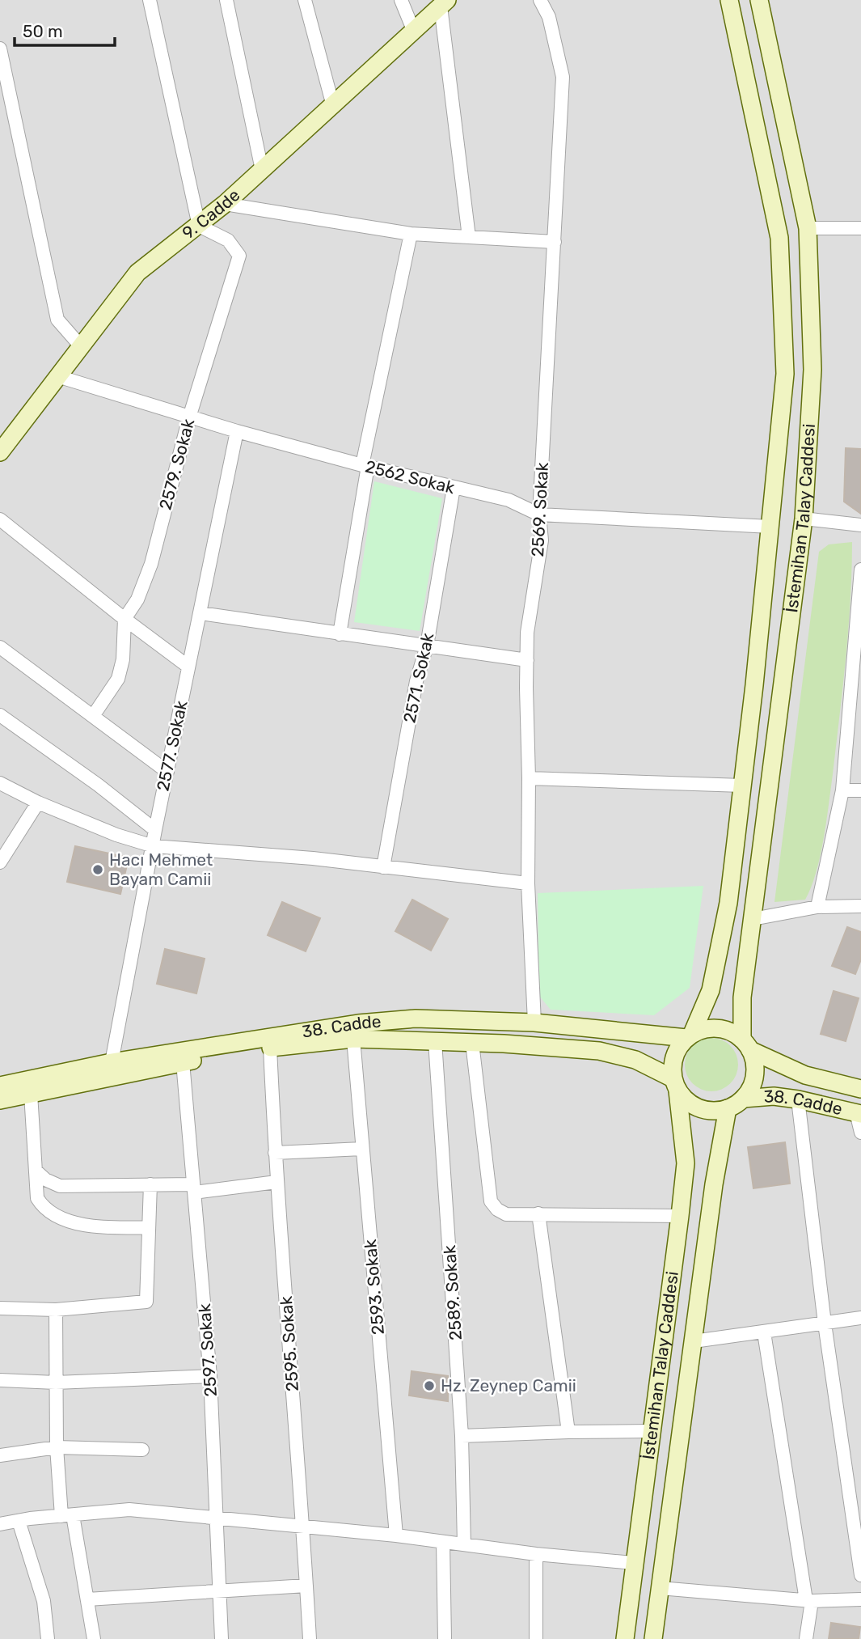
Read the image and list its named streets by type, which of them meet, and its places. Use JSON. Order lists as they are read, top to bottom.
{
  "streets": {
    "street": [
      "9. Cadde",
      "2579. Sokak",
      "2562 Sokak",
      "2569. Sokak",
      "İstemihan Talay Caddesi",
      "2571. Sokak",
      "2577. Sokak",
      "38. Cadde",
      "2593. Sokak",
      "2589. Sokak",
      "2595. Sokak",
      "2597. Sokak"
    ]
  },
  "crossings": [
    ["9. Cadde", "2579. Sokak"],
    ["9. Cadde", "2562 Sokak"],
    ["2579. Sokak", "2562 Sokak"],
    ["2562 Sokak", "2569. Sokak"],
    ["2562 Sokak", "İstemihan Talay Caddesi"],
    ["2562 Sokak", "2571. Sokak"],
    ["2562 Sokak", "2577. Sokak"],
    ["2569. Sokak", "38. Cadde"],
    ["İstemihan Talay Caddesi", "38. Cadde"],
    ["2577. Sokak", "38. Cadde"],
    ["38. Cadde", "2593. Sokak"],
    ["38. Cadde", "2589. Sokak"],
    ["38. Cadde", "2595. Sokak"],
    ["38. Cadde", "2597. Sokak"]
  ],
  "places": ["Hacı Mehmet Bayam Camii", "Hz. Zeynep Camii"],
  "scale_bar": "50 m"
}
